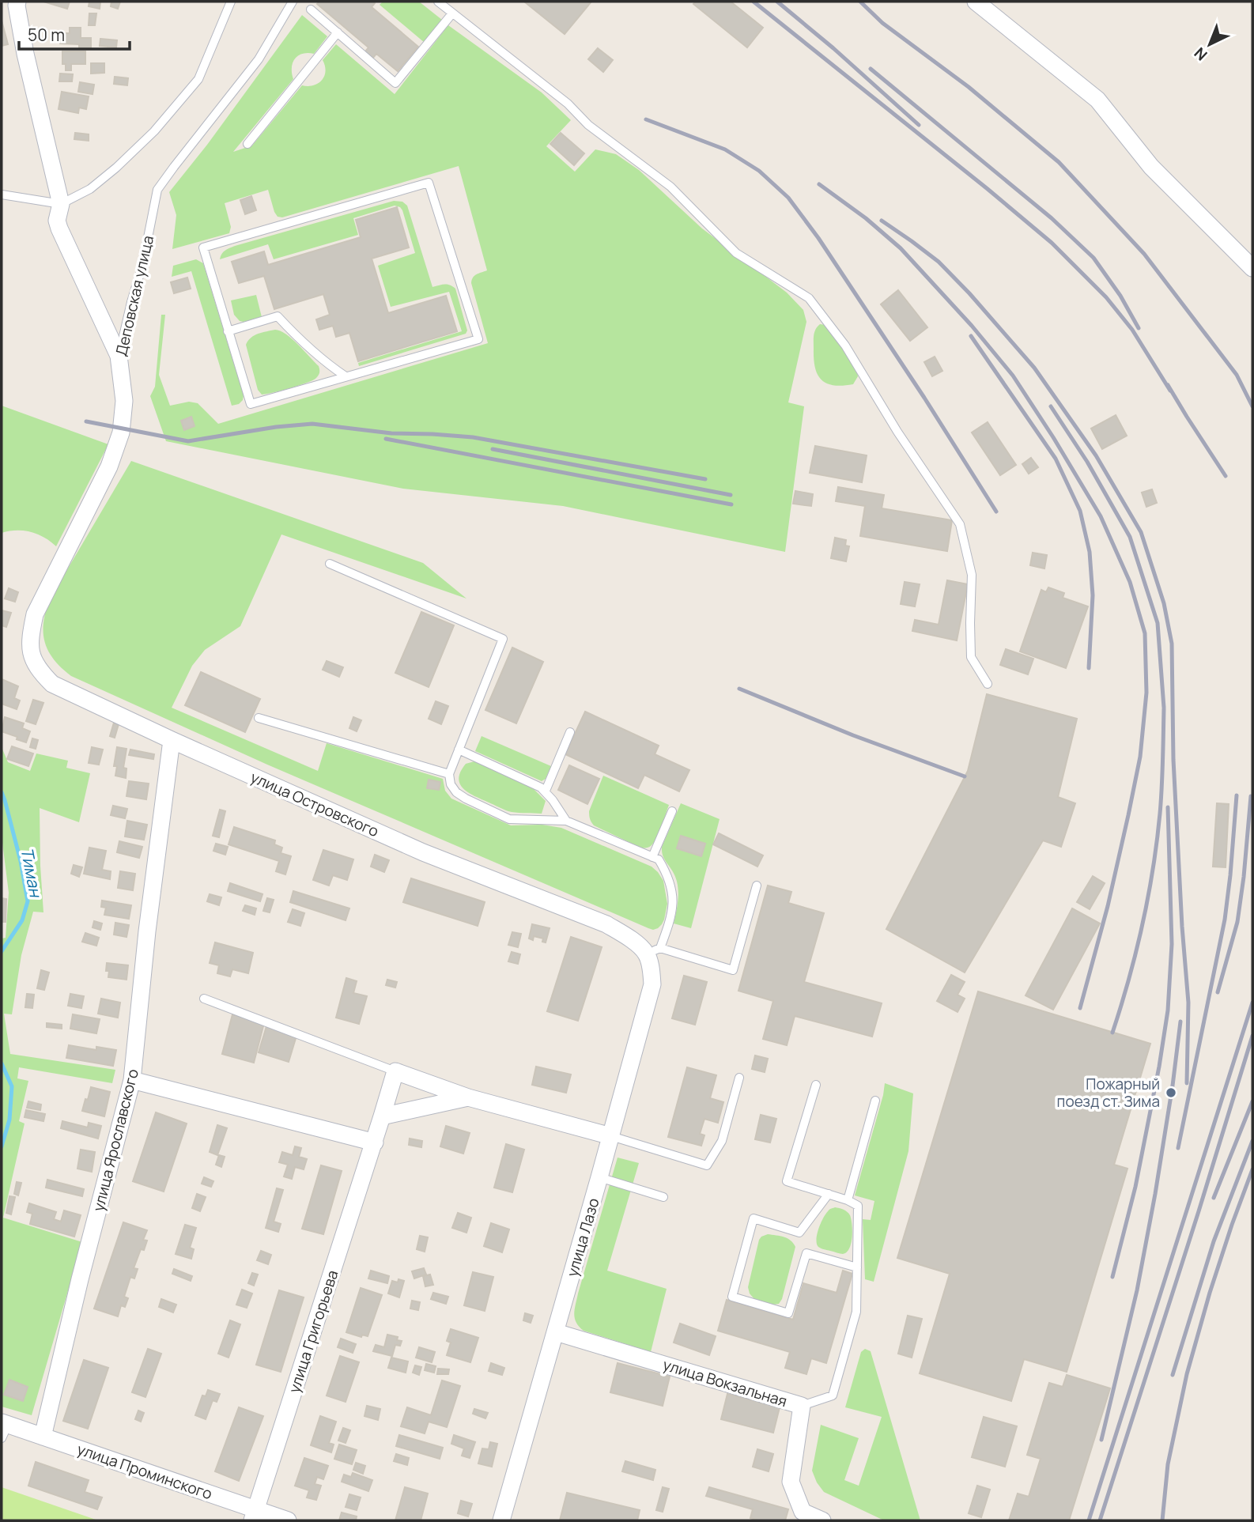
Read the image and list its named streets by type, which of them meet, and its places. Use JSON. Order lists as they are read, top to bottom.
{
  "streets": {
    "street": [
      "Деповская улица",
      "улица Островского",
      "улица Ярославского",
      "улица Лазо",
      "улица Григорьева",
      "улица Вокзальная",
      "улица Проминского"
    ]
  },
  "crossings": [
    ["Деповская улица", "улица Островского"],
    ["улица Островского", "улица Ярославского"],
    ["улица Островского", "улица Лазо"],
    ["улица Ярославского", "улица Проминского"],
    ["улица Лазо", "улица Вокзальная"],
    ["улица Григорьева", "улица Проминского"]
  ],
  "water": ["Тиман"],
  "places": ["Пожарный поезд ст. Зима"],
  "scale_bar": "50 m",
  "north": "bottom left"
}
